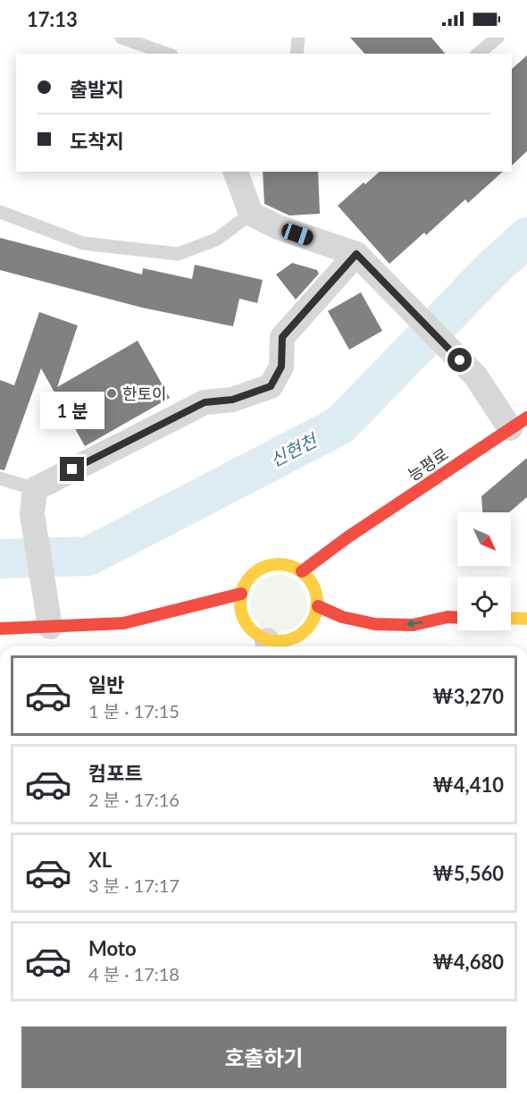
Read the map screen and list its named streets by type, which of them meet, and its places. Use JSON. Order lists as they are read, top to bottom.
{
  "streets": {
    "main road": ["능평로"]
  },
  "water": ["신현천"],
  "places": ["한토이"],
  "north": "bottom right",
  "page": {
    "status": "17:13",
    "banner": ["출발지", "도착지"],
    "bubble": "1 분",
    "list": [
      {
        "name": "일반",
        "note": "1 분 · 17:15",
        "value": "₩3,270"
      },
      {
        "name": "컴포트",
        "note": "2 분 · 17:16",
        "value": "₩4,410"
      },
      {
        "name": "XL",
        "note": "3 분 · 17:17",
        "value": "₩5,560"
      },
      {
        "name": "Moto",
        "note": "4 분 · 17:18",
        "value": "₩4,680"
      }
    ],
    "buttons": "호출하기"
  }
}
